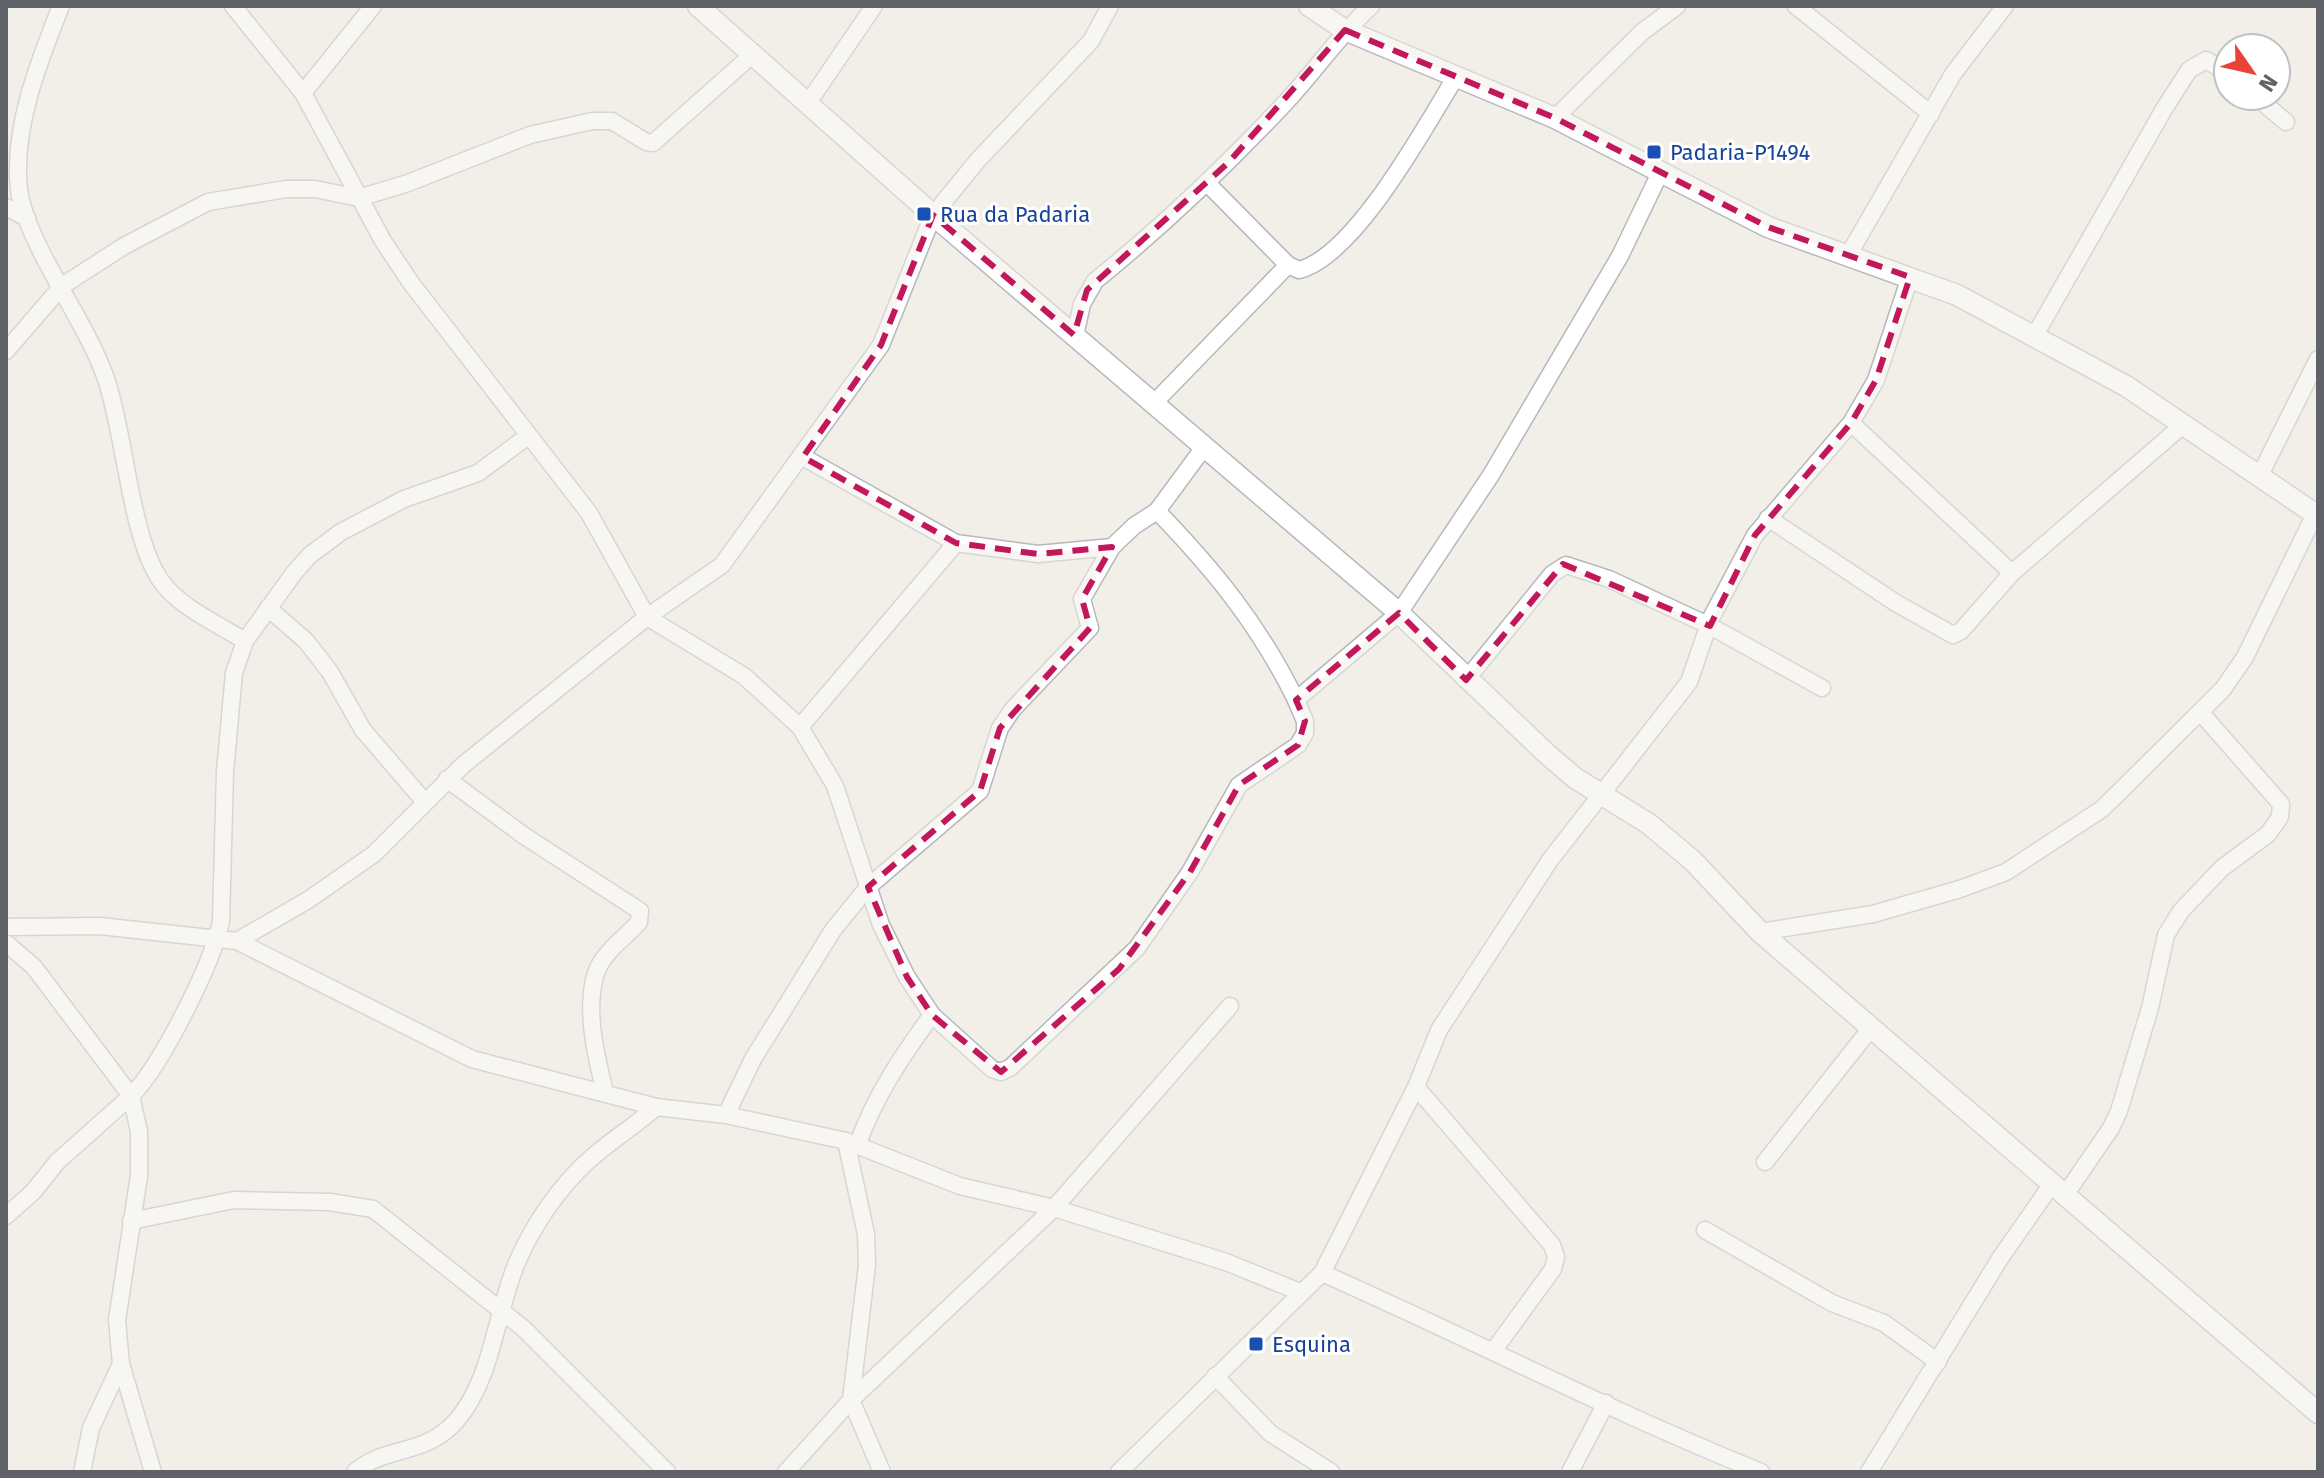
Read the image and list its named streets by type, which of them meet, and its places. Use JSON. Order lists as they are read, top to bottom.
{
  "places": {
    "transit": ["Padaria-P1494", "Rua da Padaria", "Esquina"]
  },
  "north": "bottom right"
}
